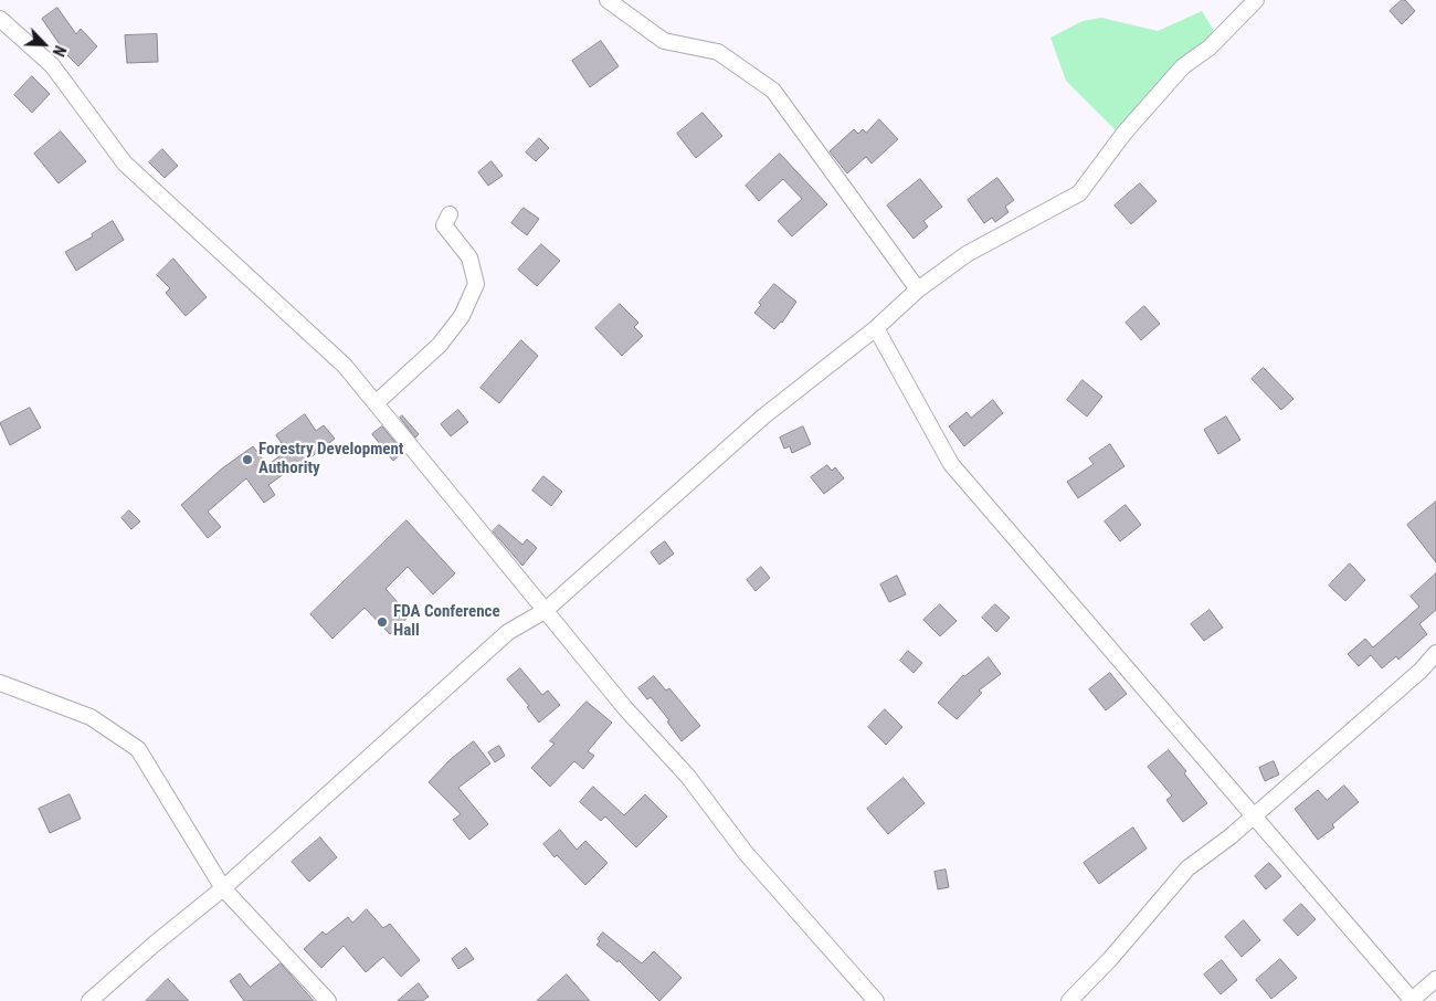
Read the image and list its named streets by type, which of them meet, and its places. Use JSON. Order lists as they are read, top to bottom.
{
  "places": ["Forestry Development Authority", "FDA Conference Hall"],
  "north": "bottom right"
}
